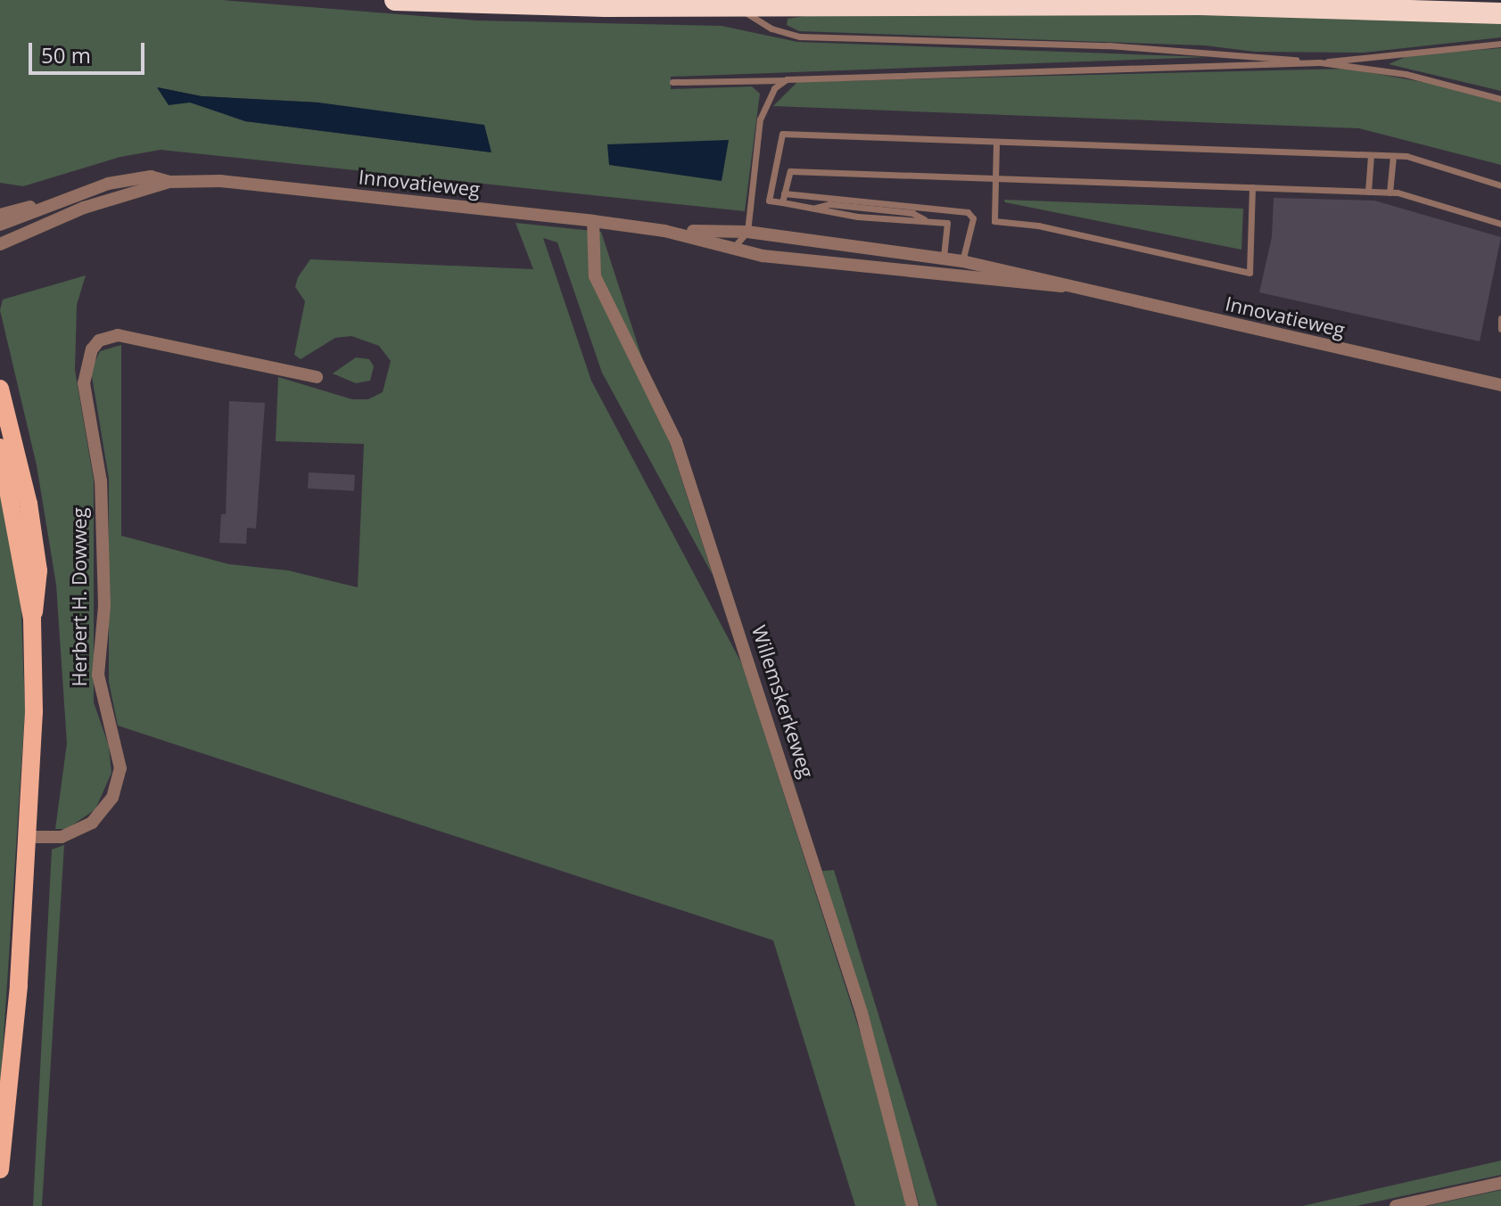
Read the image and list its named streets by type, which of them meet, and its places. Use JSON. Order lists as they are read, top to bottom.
{
  "streets": {
    "main road": ["Herbert H. Dowweg"],
    "street": ["Innovatieweg", "Willemskerkeweg"]
  },
  "crossings": [
    ["Innovatieweg", "Willemskerkeweg"]
  ],
  "scale_bar": "50 m"
}
